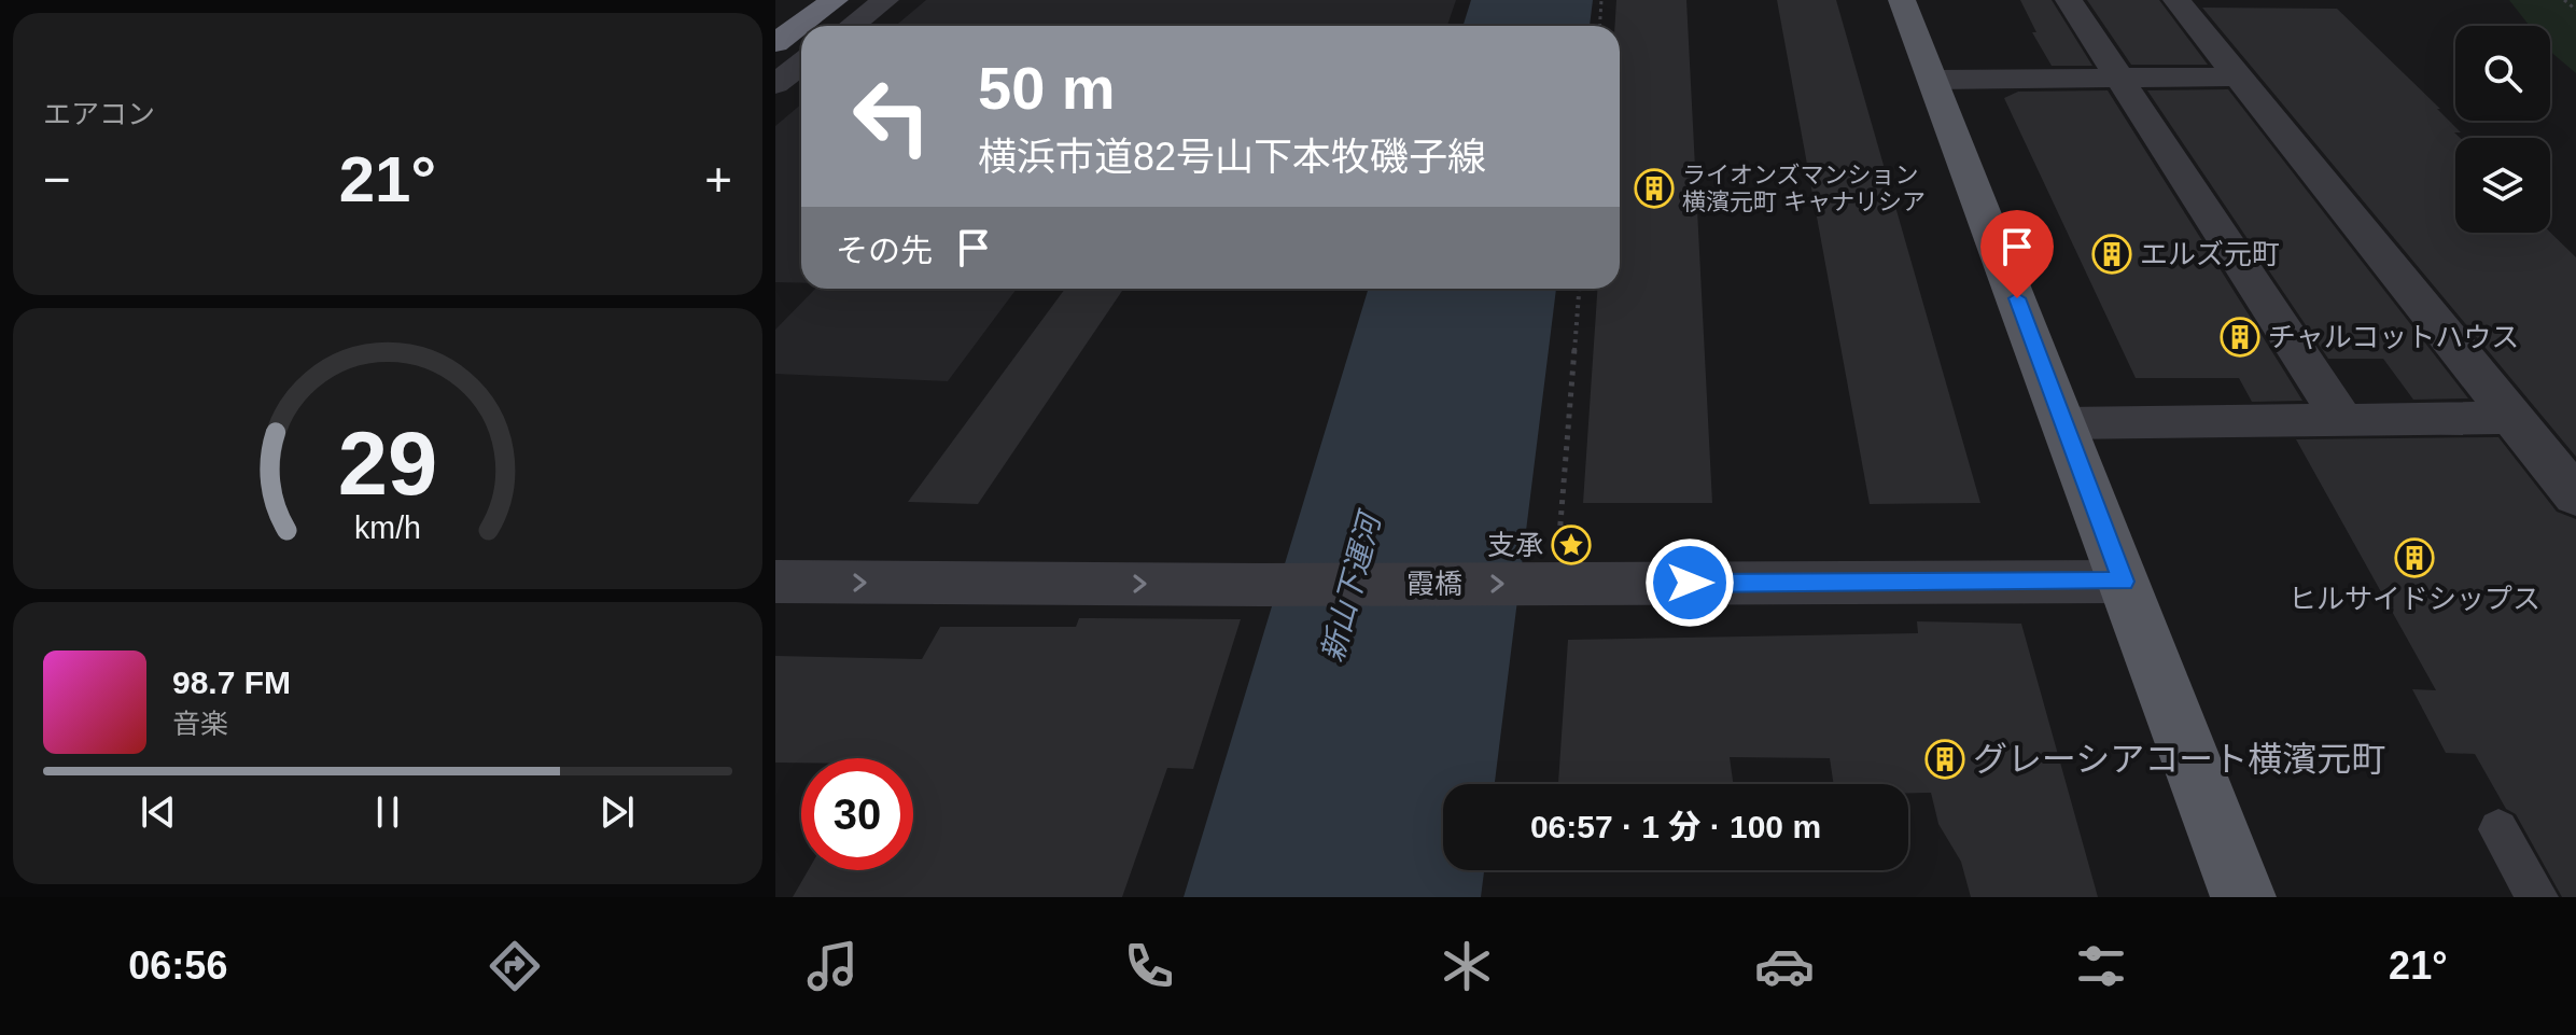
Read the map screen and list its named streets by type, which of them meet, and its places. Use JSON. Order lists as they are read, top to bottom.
{
  "streets": {
    "street": ["霞橋"]
  },
  "one_way": ["霞橋"],
  "water": ["新山下運河"],
  "places": {
    "building": [
      "ライオンズマンション 横濱元町 キャナリシア",
      "エルズ元町",
      "チャルコットハウス",
      "ヒルサイドシップス",
      "グレーシアコート横濱元町"
    ],
    "place": ["支承"]
  },
  "page": {
    "tile": "エアコン",
    "turn": ["50 m", "横浜市道82号山下本牧磯子線"],
    "heat": ["−", "21°", "+"],
    "then": "その先",
    "song": ["98.7 FM", "音楽"],
    "limit": "30",
    "trip": "06:57 · 1 分 · 100 m",
    "tabs": ["06:56", "21°"],
    "gauge": ["29", "km/h"]
  }
}
